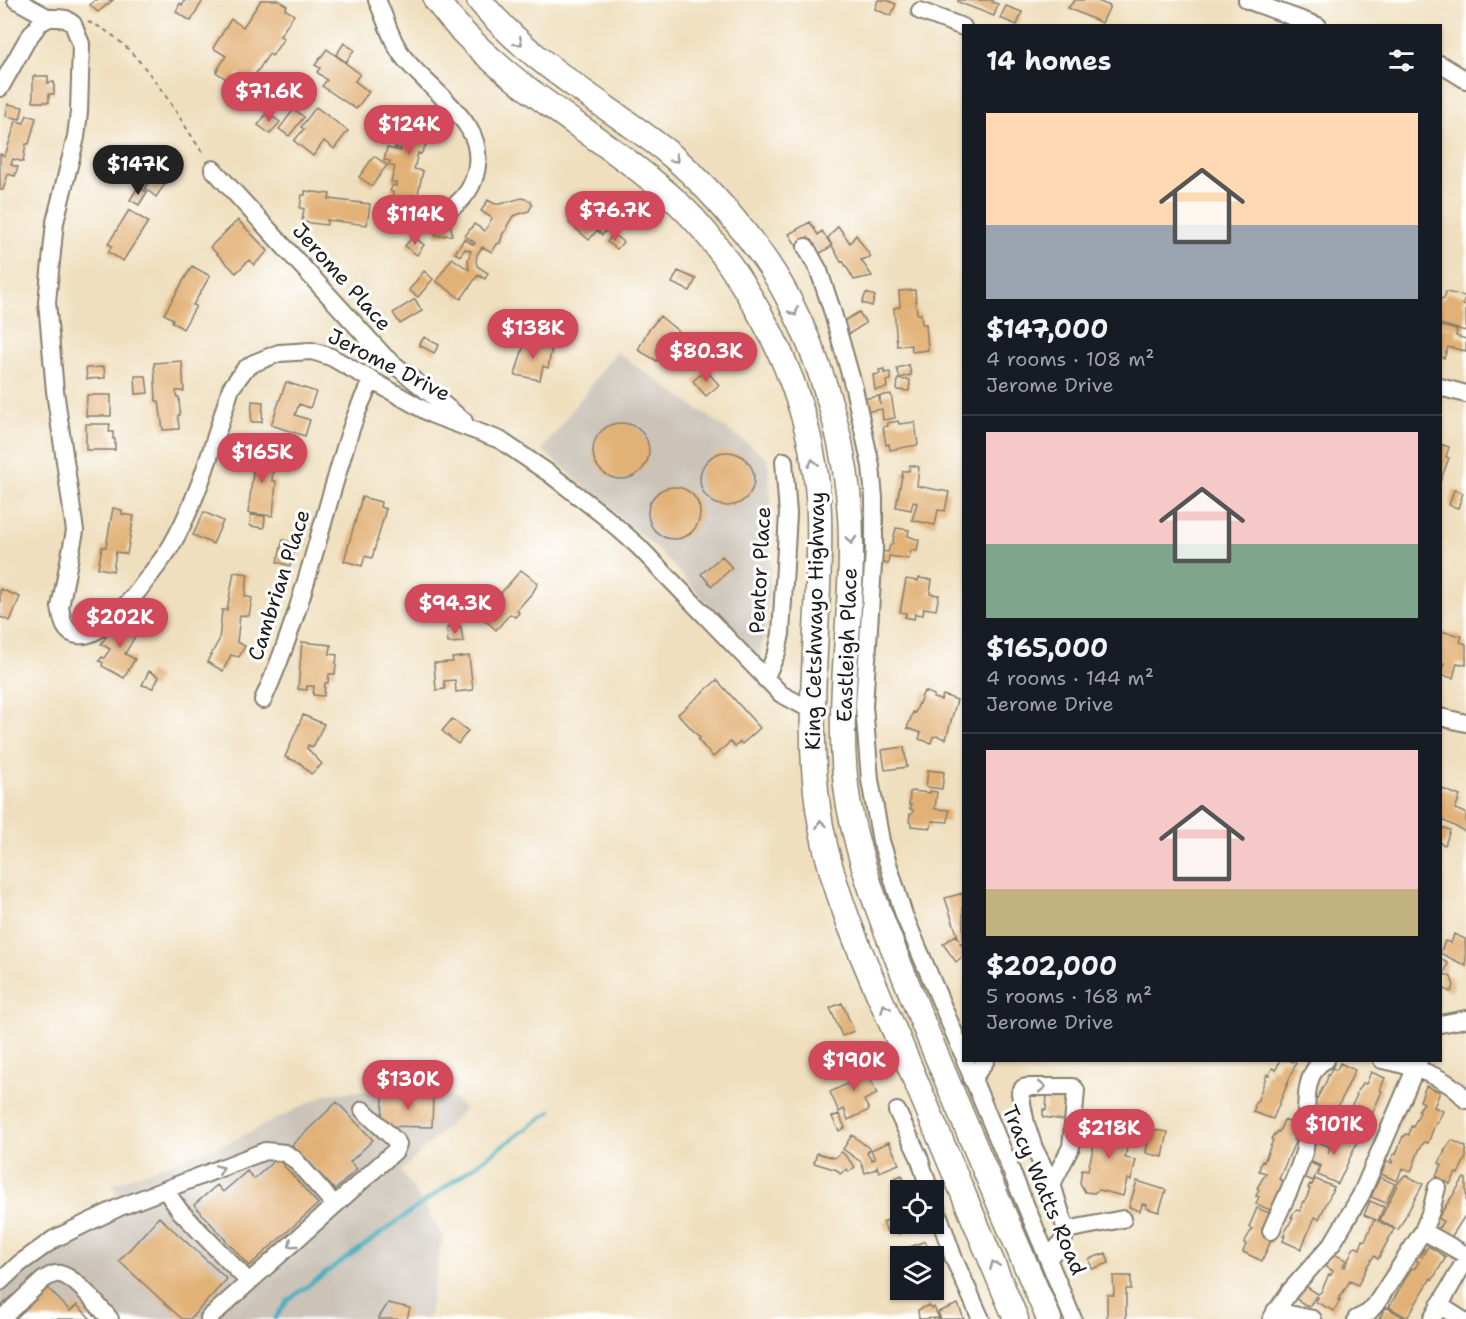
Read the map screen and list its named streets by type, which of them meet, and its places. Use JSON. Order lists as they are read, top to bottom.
{
  "streets": {
    "highway": ["King Cetshwayo Highway"],
    "street": [
      "Jerome Place",
      "Jerome Drive",
      "Pentor Place",
      "Cambrian Place",
      "Eastleigh Place",
      "Tracy Watts Road"
    ]
  },
  "crossings": [
    ["Jerome Place", "Jerome Drive"],
    ["Jerome Drive", "Pentor Place"],
    ["Jerome Drive", "Cambrian Place"],
    ["Jerome Drive", "King Cetshwayo Highway"]
  ],
  "page": {
    "heading": "14 homes",
    "price": [
      "$71.6K",
      "$124K",
      "$147K",
      "$76.7K",
      "$114K",
      "$138K",
      "$80.3K",
      "$165K",
      "$94.3K",
      "$202K",
      "$190K",
      "$130K",
      "$101K",
      "$218K"
    ],
    "list": [
      {
        "name": "$147,000",
        "note": "4 rooms · 108 m² · Jerome Drive"
      },
      {
        "name": "$165,000",
        "note": "4 rooms · 144 m² · Jerome Drive"
      },
      {
        "name": "$202,000",
        "note": "5 rooms · 168 m² · Jerome Drive"
      }
    ]
  }
}
